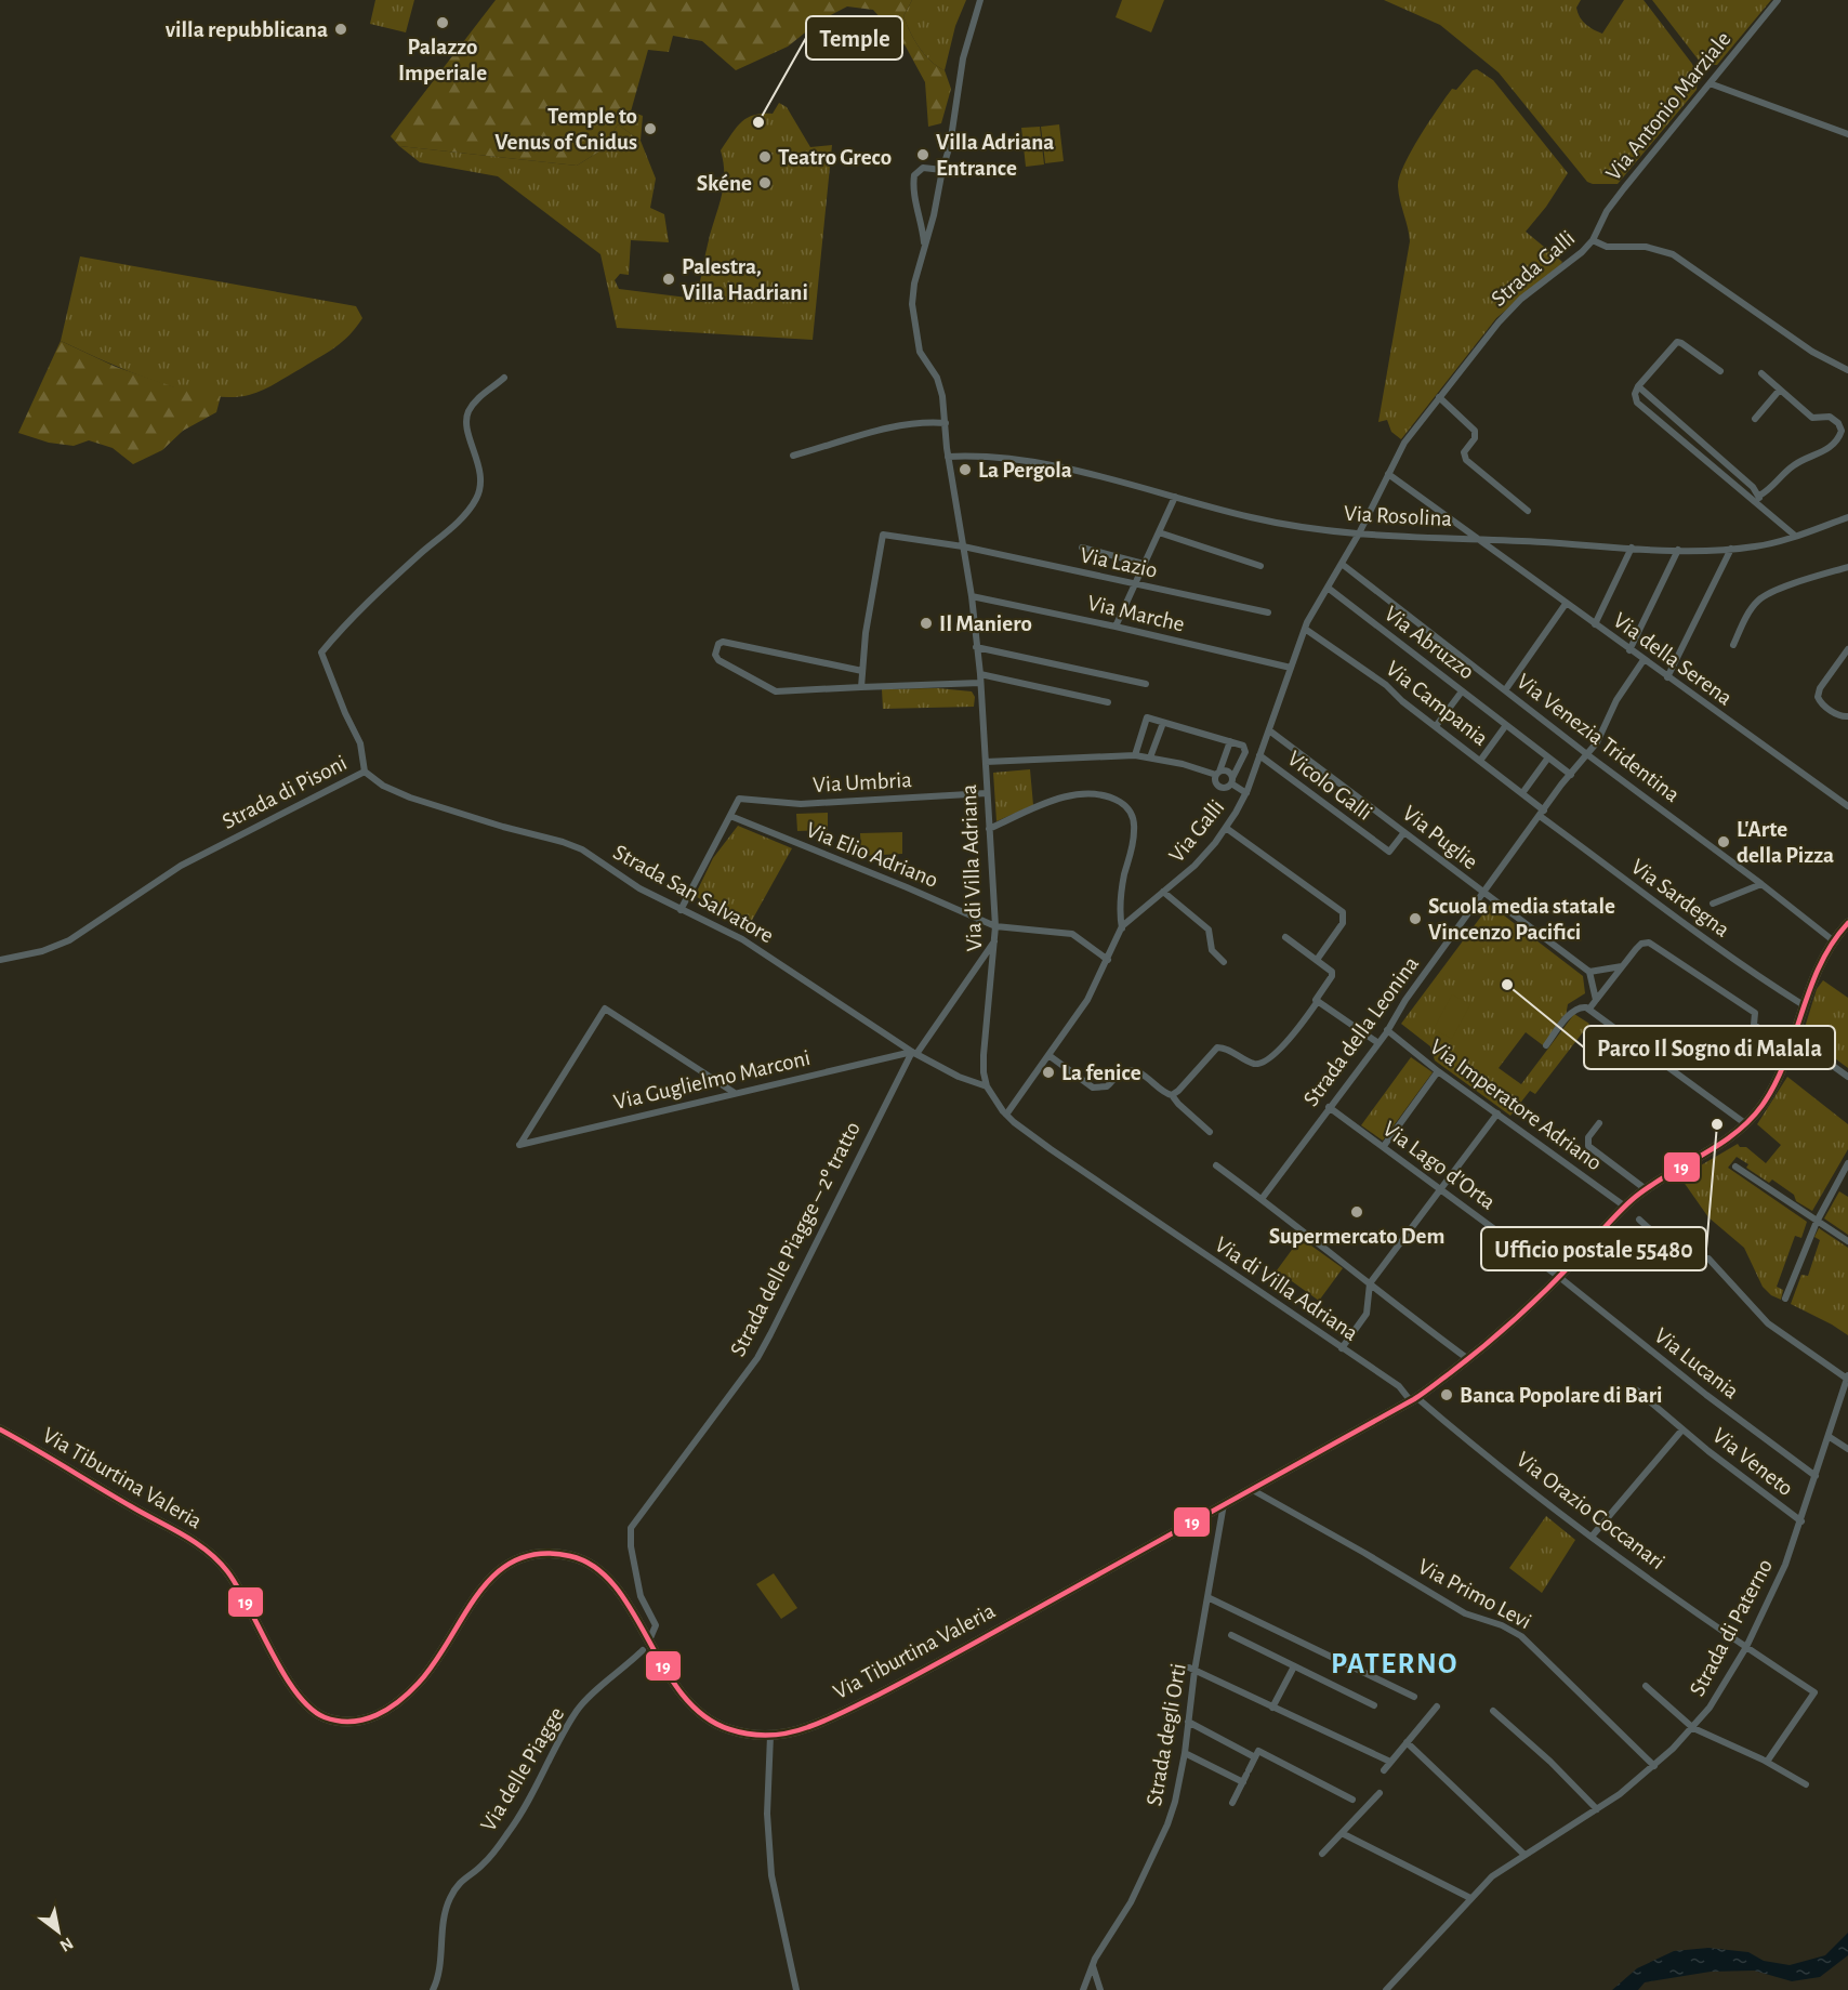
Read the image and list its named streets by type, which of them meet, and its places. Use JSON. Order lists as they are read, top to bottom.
{
  "streets": {
    "main road": ["Via Tiburtina Valeria"],
    "street": [
      "Via Antonio Marziale",
      "Strada Galli",
      "Via Rosolina",
      "Via Lazio",
      "Via Marche",
      "Via Abruzzo",
      "Via della Serena",
      "Via Campania",
      "Via Venezia Tridentina",
      "Via Umbria",
      "Vicolo Galli",
      "Strada di Pisoni",
      "Via Galli",
      "Via Puglie",
      "Via Elio Adriano",
      "Via di Villa Adriana",
      "Strada San Salvatore",
      "Via Sardegna",
      "Strada della Leonina",
      "Via Guglielmo Marconi",
      "Via Imperatore Adriano",
      "Via Lago d'Orta",
      "Strada delle Piagge – 2º tratto",
      "Via Lucania",
      "Via Veneto",
      "Via Orazio Coccanari",
      "Via Primo Levi",
      "Strada di Paterno",
      "Strada degli Orti",
      "Via delle Piagge"
    ]
  },
  "crossings": [
    ["Via Antonio Marziale", "Strada Galli"],
    ["Strada Galli", "Via Rosolina"],
    ["Strada Galli", "Via della Serena"],
    ["Strada Galli", "Via Galli"],
    ["Via Rosolina", "Via della Serena"],
    ["Via Rosolina", "Via Galli"],
    ["Via Rosolina", "Via di Villa Adriana"],
    ["Via Lazio", "Via di Villa Adriana"],
    ["Via Marche", "Via Galli"],
    ["Via Marche", "Via di Villa Adriana"],
    ["Via Abruzzo", "Via Galli"],
    ["Via Abruzzo", "Strada della Leonina"],
    ["Via della Serena", "Strada della Leonina"],
    ["Via Campania", "Via Galli"],
    ["Via Campania", "Via Sardegna"],
    ["Via Campania", "Strada della Leonina"],
    ["Via Venezia Tridentina", "Via Galli"],
    ["Via Venezia Tridentina", "Strada della Leonina"],
    ["Via Venezia Tridentina", "Via Tiburtina Valeria"],
    ["Via Umbria", "Via Elio Adriano"],
    ["Via Umbria", "Via di Villa Adriana"],
    ["Vicolo Galli", "Via Galli"],
    ["Vicolo Galli", "Via Puglie"],
    ["Strada di Pisoni", "Strada San Salvatore"],
    ["Via Galli", "Via Puglie"],
    ["Via Galli", "Via Elio Adriano"],
    ["Via Galli", "Via di Villa Adriana"],
    ["Via Puglie", "Strada della Leonina"],
    ["Via Elio Adriano", "Via di Villa Adriana"],
    ["Via di Villa Adriana", "Strada San Salvatore"],
    ["Via di Villa Adriana", "Via Tiburtina Valeria"],
    ["Via di Villa Adriana", "Via Orazio Coccanari"],
    ["Strada San Salvatore", "Via Guglielmo Marconi"],
    ["Strada San Salvatore", "Strada delle Piagge – 2º tratto"],
    ["Via Sardegna", "Strada della Leonina"],
    ["Via Sardegna", "Via Tiburtina Valeria"],
    ["Strada della Leonina", "Via Imperatore Adriano"],
    ["Strada della Leonina", "Via Lago d'Orta"],
    ["Via Guglielmo Marconi", "Strada delle Piagge – 2º tratto"],
    ["Via Imperatore Adriano", "Via Tiburtina Valeria"],
    ["Via Lago d'Orta", "Via Lucania"],
    ["Via Lago d'Orta", "Via Tiburtina Valeria"],
    ["Strada delle Piagge – 2º tratto", "Via Tiburtina Valeria"],
    ["Via Lucania", "Via Tiburtina Valeria"],
    ["Via Lucania", "Strada di Paterno"],
    ["Via Veneto", "Strada di Paterno"],
    ["Via Tiburtina Valeria", "Via Orazio Coccanari"],
    ["Via Tiburtina Valeria", "Via Primo Levi"],
    ["Via Tiburtina Valeria", "Strada degli Orti"],
    ["Via Orazio Coccanari", "Strada di Paterno"],
    ["Via Primo Levi", "Strada di Paterno"]
  ],
  "districts": ["PATERNO"],
  "places": [
    "Palazzo Imperiale",
    "villa repubblicana",
    "Temple",
    "Temple to Venus of Cnidus",
    "Villa Adriana Entrance",
    "Teatro Greco",
    "Skéne",
    "Palestra, Villa Hadriani",
    "La Pergola",
    "Il Maniero",
    "L'Arte della Pizza",
    "Scuola media statale Vincenzo Pacifici",
    "Parco Il Sogno di Malala",
    "La fenice",
    "Ufficio postale 55480",
    "Supermercato Dem",
    "Banca Popolare di Bari"
  ],
  "lines": ["transit line 19"],
  "north": "bottom right"
}
